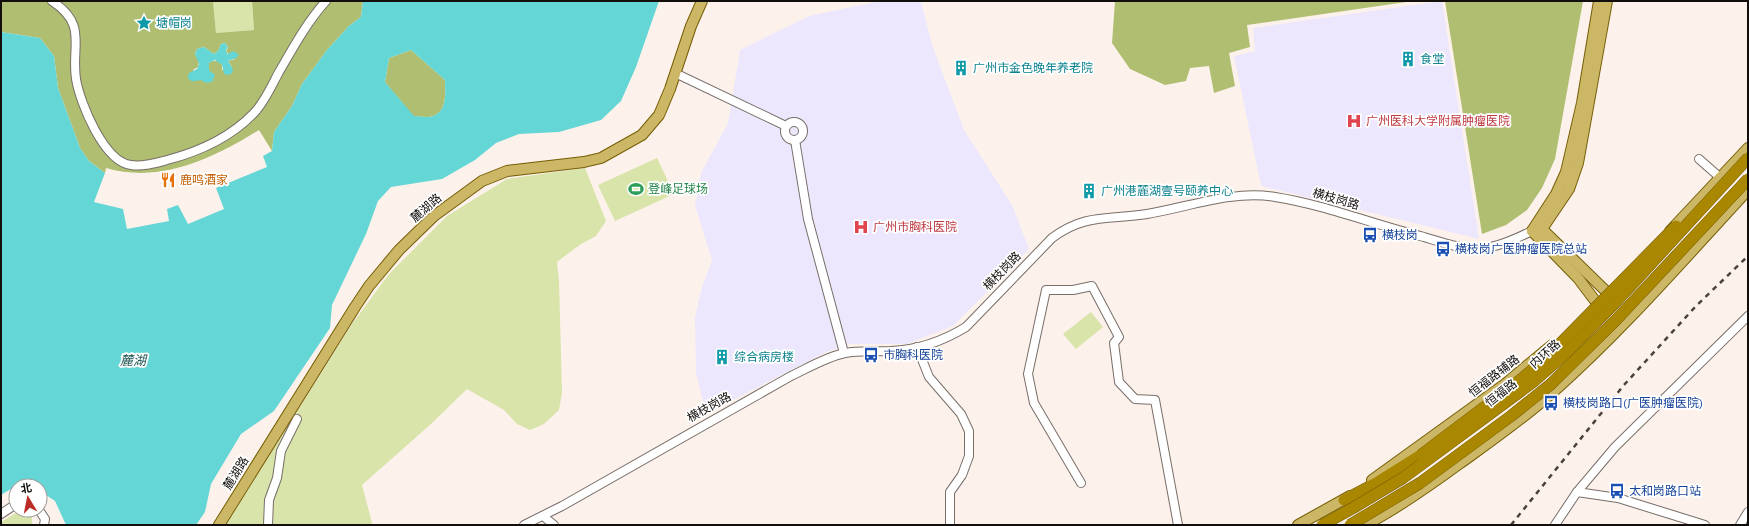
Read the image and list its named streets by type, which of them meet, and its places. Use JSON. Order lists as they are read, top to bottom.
{
  "streets": {
    "highway": ["内环路"],
    "main road": [
      "横枝岗路",
      "麓湖路",
      "恒福路辅路",
      "恒福路"
    ]
  },
  "crossings": [
    ["内环路", "恒福路"],
    ["恒福路辅路", "恒福路"]
  ],
  "water": ["麓湖"],
  "places": {
    "place": ["塘帽岗"],
    "building": [
      "食堂",
      "广州市金色晚年养老院",
      "广州港麓湖壹号颐养中心",
      "综合病房楼"
    ],
    "hospital": ["广州医科大学附属肿瘤医院", "广州市胸科医院"],
    "restaurant": ["鹿鸣酒家"],
    "sports": ["登峰足球场"],
    "bus stop": [
      "横枝岗",
      "横枝岗广医肿瘤医院总站",
      "市胸科医院",
      "横枝岗路口(广医肿瘤医院)",
      "太和岗路口站"
    ]
  },
  "north": "top"
}
